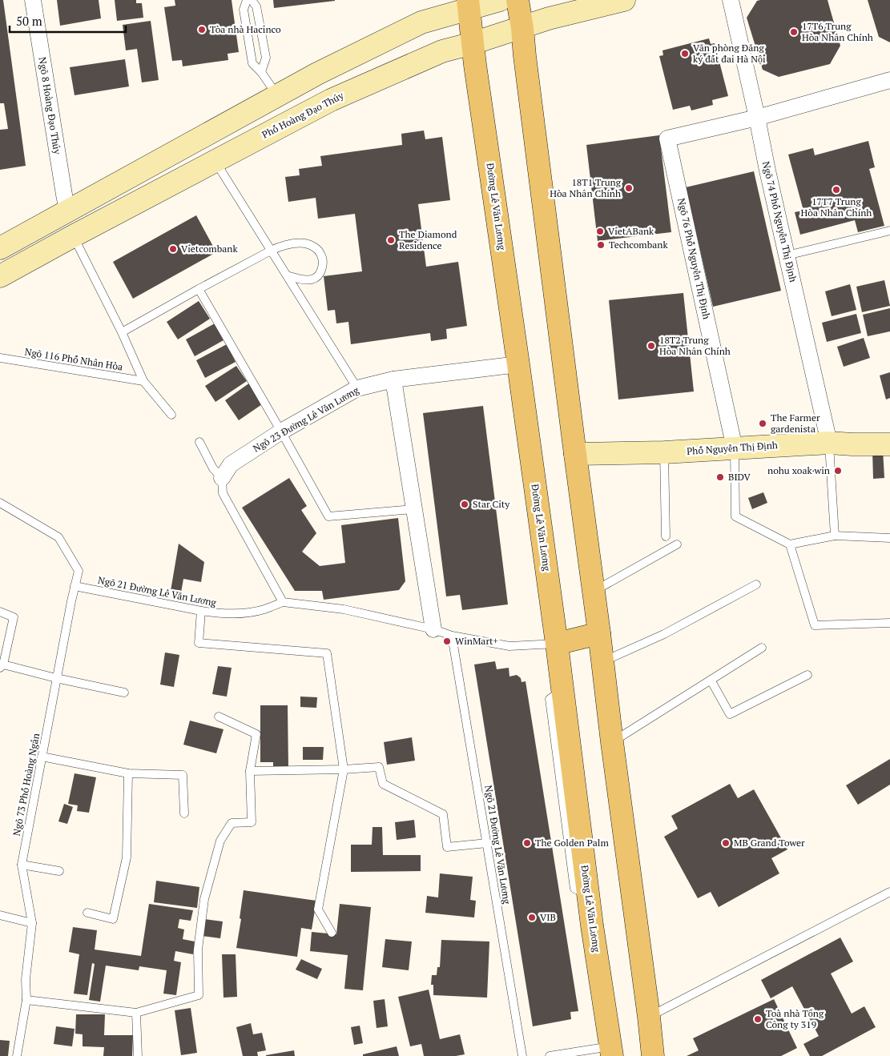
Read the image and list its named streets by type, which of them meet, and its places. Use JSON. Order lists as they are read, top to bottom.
{
  "streets": {
    "main road": ["Phố Hoàng Đạo Thúy", "Đường Lê Văn Lương", "Phố Nguyễn Thị Định"],
    "street": [
      "Ngõ 8 Hoàng Đạo Thúy",
      "Ngõ 74 Phố Nguyễn Thị Định",
      "Ngõ 76 Phố Nguyễn Thị Định",
      "Ngõ 23 Đường Lê Văn Lương"
    ],
    "lane": ["Ngõ 116 Phố Nhân Hòa", "Ngõ 21 Đường Lê Văn Lương", "Ngõ 73 Phố Hoàng Ngân"]
  },
  "crossings": [
    ["Phố Hoàng Đạo Thúy", "Đường Lê Văn Lương"],
    ["Đường Lê Văn Lương", "Ngõ 23 Đường Lê Văn Lương"],
    ["Đường Lê Văn Lương", "Ngõ 21 Đường Lê Văn Lương"],
    ["Ngõ 74 Phố Nguyễn Thị Định", "Ngõ 76 Phố Nguyễn Thị Định"],
    ["Ngõ 74 Phố Nguyễn Thị Định", "Phố Nguyễn Thị Định"],
    ["Ngõ 76 Phố Nguyễn Thị Định", "Phố Nguyễn Thị Định"],
    ["Ngõ 21 Đường Lê Văn Lương", "Ngõ 73 Phố Hoàng Ngân"]
  ],
  "places": [
    "Tòa nhà Hacinco",
    "17T6 Trung Hòa Nhân Chính",
    "Văn phòng Đăng ký đất đai Hà Nội",
    "18T1 Trung Hòa Nhân Chính",
    "17T7 Trung Hòa Nhân Chính",
    "VietABank",
    "The Diamond Residence",
    "Techcombank",
    "Vietcombank",
    "18T2 Trung Hòa Nhân Chính",
    "The Farmer gardenista",
    "nohu xoak·win",
    "BIDV",
    "Star City",
    "WinMart+",
    "The Golden Palm",
    "MB Grand Tower",
    "VIB",
    "Toà nhà Tổng Công ty 319"
  ],
  "scale_bar": "50 m"
}
